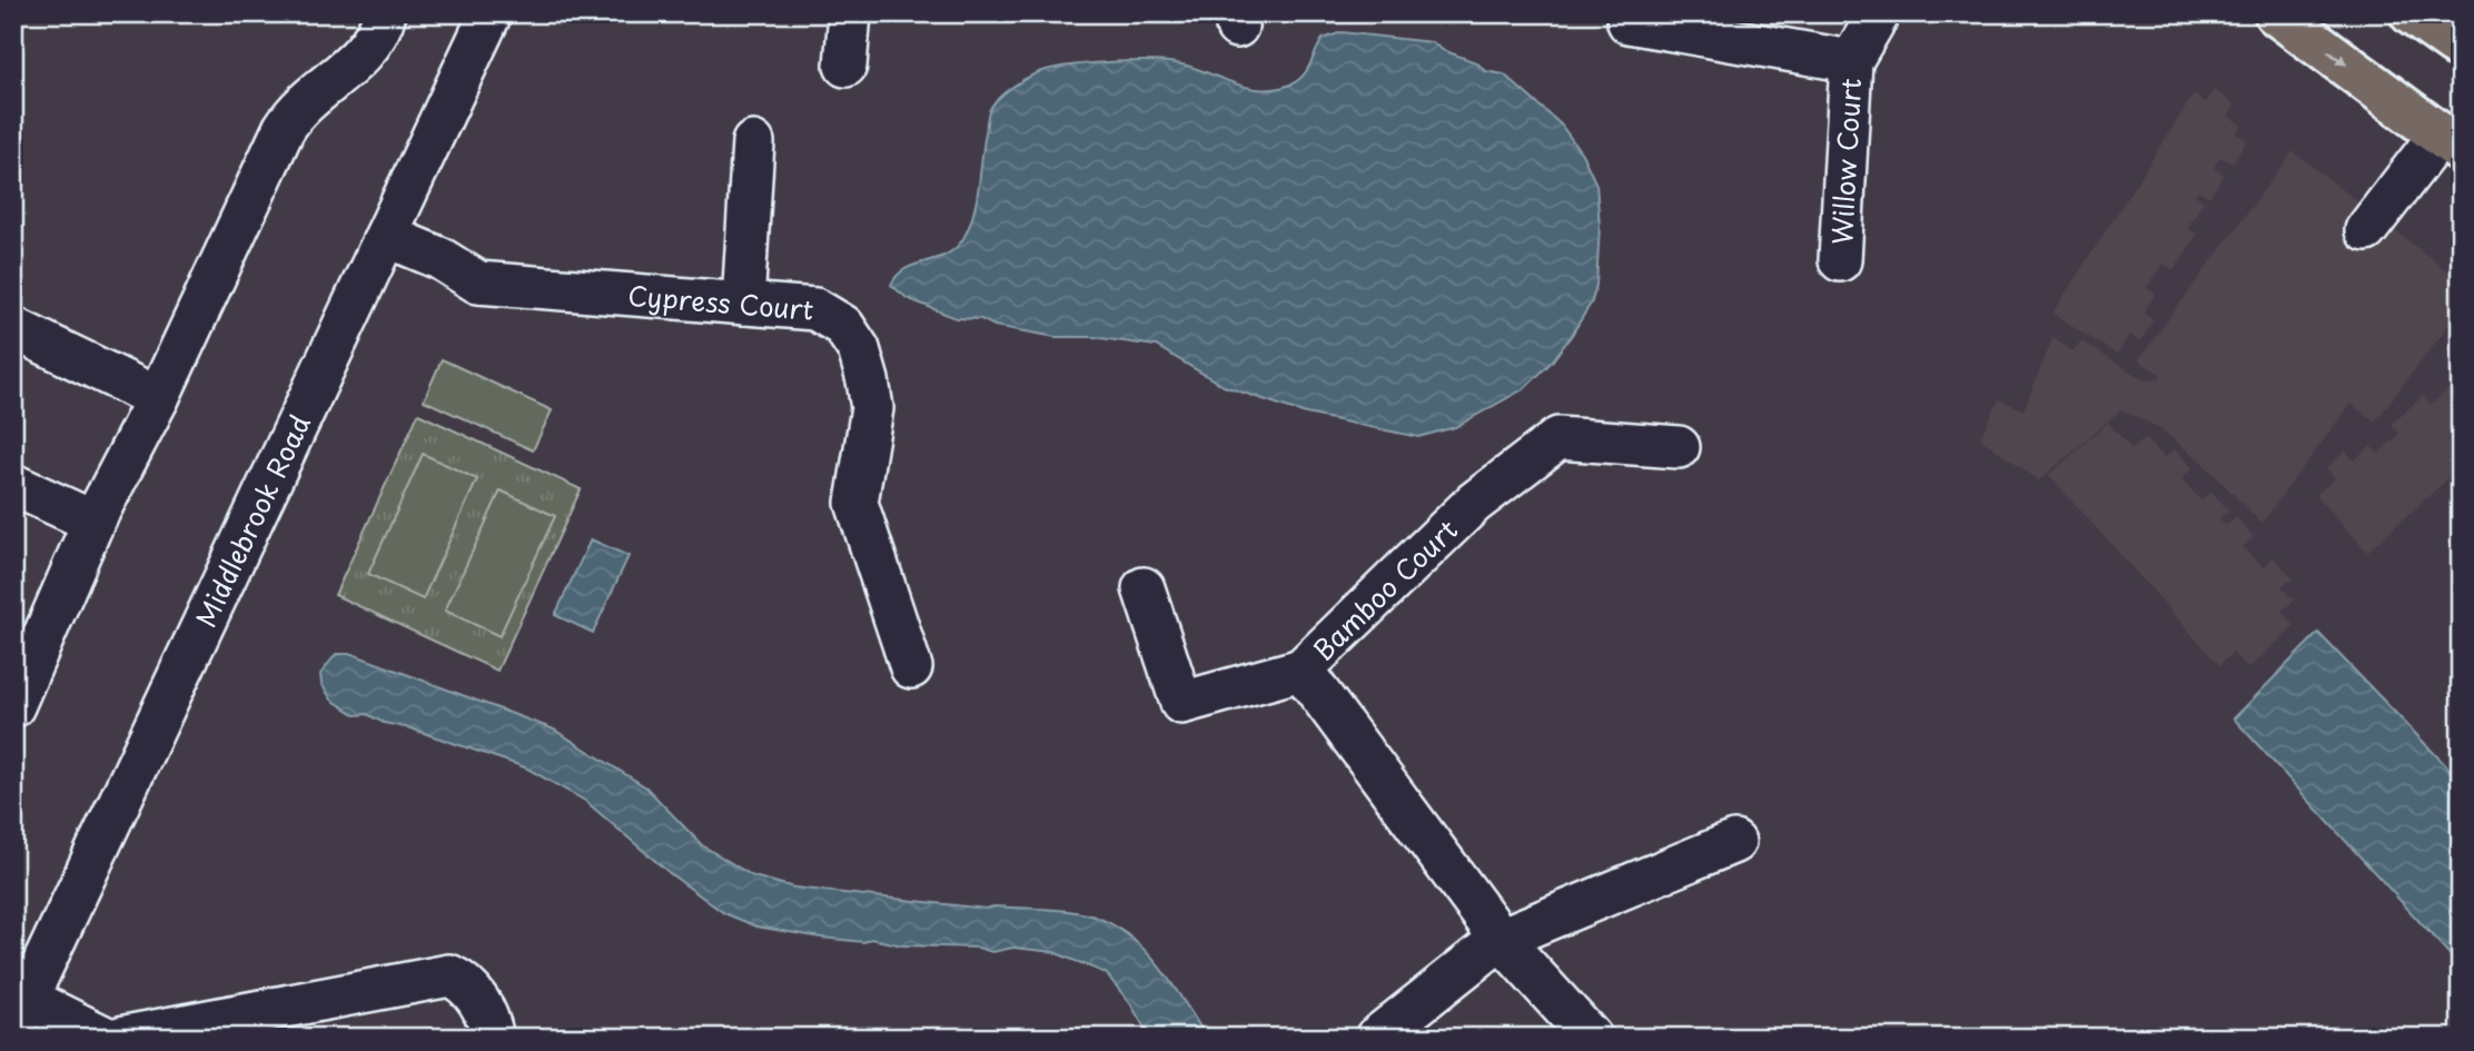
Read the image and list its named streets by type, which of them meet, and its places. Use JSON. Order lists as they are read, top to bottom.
{
  "streets": {
    "street": [
      "Willow Court",
      "Cypress Court",
      "Middlebrook Road",
      "Bamboo Court"
    ]
  },
  "crossings": [
    ["Cypress Court", "Middlebrook Road"]
  ]
}
